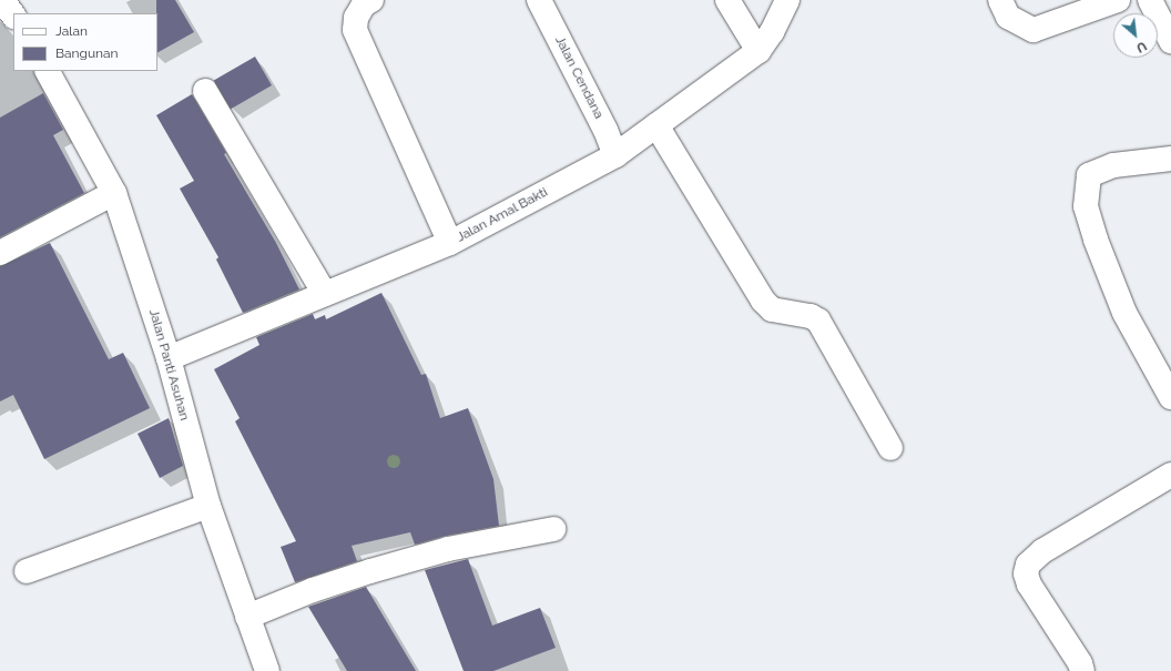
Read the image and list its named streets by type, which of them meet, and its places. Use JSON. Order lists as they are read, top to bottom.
{
  "streets": {
    "street": ["Jalan Cendana", "Jalan Amal Bakti", "Jalan Panti Asuhan"]
  },
  "crossings": [
    ["Jalan Cendana", "Jalan Amal Bakti"],
    ["Jalan Amal Bakti", "Jalan Panti Asuhan"]
  ],
  "legend": ["Jalan", "Bangunan"],
  "north": "bottom right"
}
